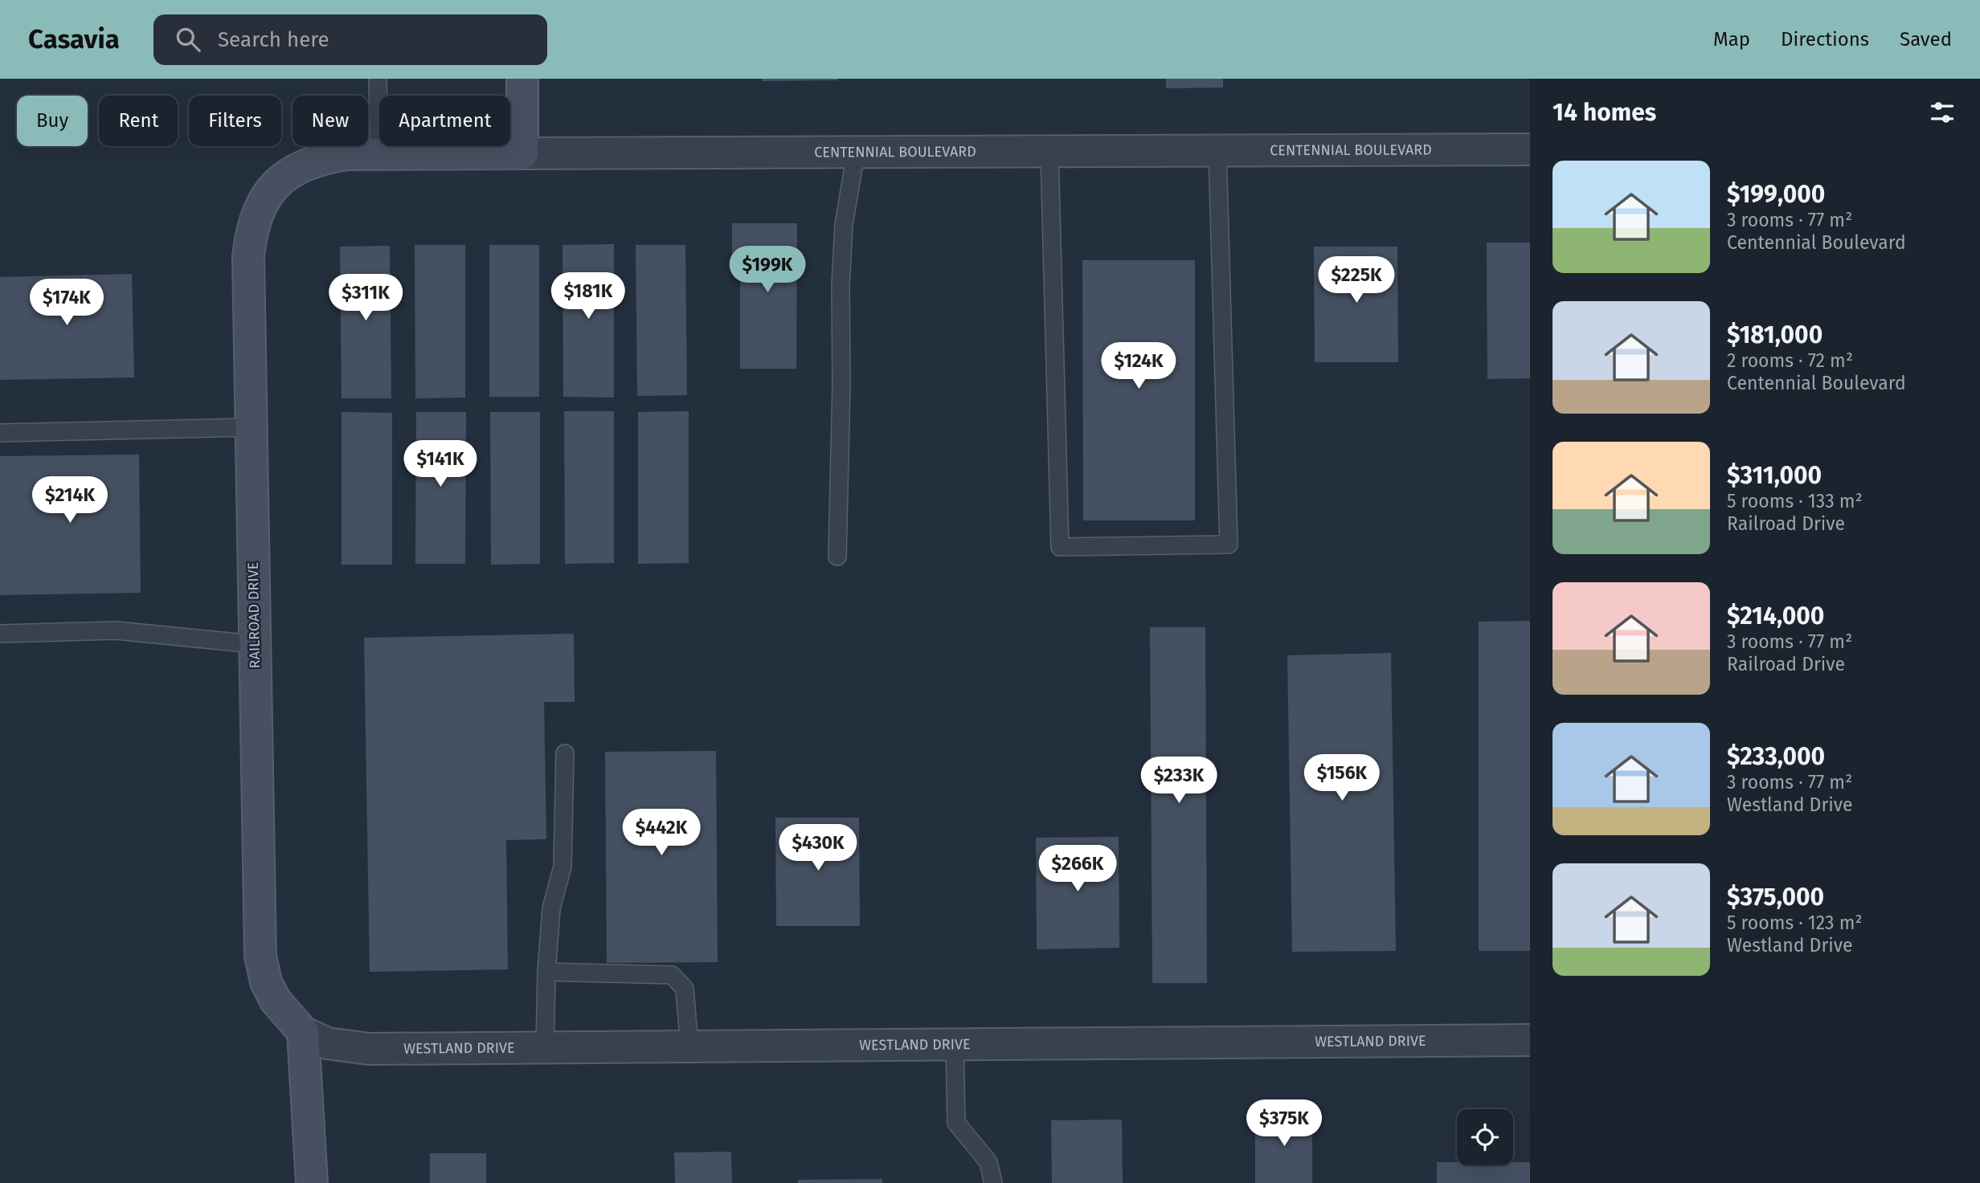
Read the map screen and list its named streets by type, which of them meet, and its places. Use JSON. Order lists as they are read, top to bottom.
{
  "streets": {
    "street": ["CENTENNIAL BOULEVARD", "RAILROAD DRIVE", "WESTLAND DRIVE"]
  },
  "crossings": [
    ["CENTENNIAL BOULEVARD", "RAILROAD DRIVE"],
    ["RAILROAD DRIVE", "WESTLAND DRIVE"]
  ],
  "page": {
    "header": "Casavia",
    "search": "Search here",
    "nav": ["Map", "Directions", "Saved"],
    "heading": "14 homes",
    "chip": [
      "Buy",
      "Rent",
      "Filters",
      "New",
      "Apartment"
    ],
    "list": [
      {
        "name": "$199,000",
        "note": "3 rooms · 77 m² · Centennial Boulevard"
      },
      {
        "name": "$181,000",
        "note": "2 rooms · 72 m² · Centennial Boulevard"
      },
      {
        "name": "$311,000",
        "note": "5 rooms · 133 m² · Railroad Drive"
      },
      {
        "name": "$214,000",
        "note": "3 rooms · 77 m² · Railroad Drive"
      },
      {
        "name": "$233,000",
        "note": "3 rooms · 77 m² · Westland Drive"
      },
      {
        "name": "$375,000",
        "note": "5 rooms · 123 m² · Westland Drive"
      }
    ],
    "price": [
      "$199K",
      "$225K",
      "$181K",
      "$311K",
      "$174K",
      "$124K",
      "$141K",
      "$214K",
      "$156K",
      "$233K",
      "$442K",
      "$430K",
      "$266K",
      "$375K"
    ]
  }
}
